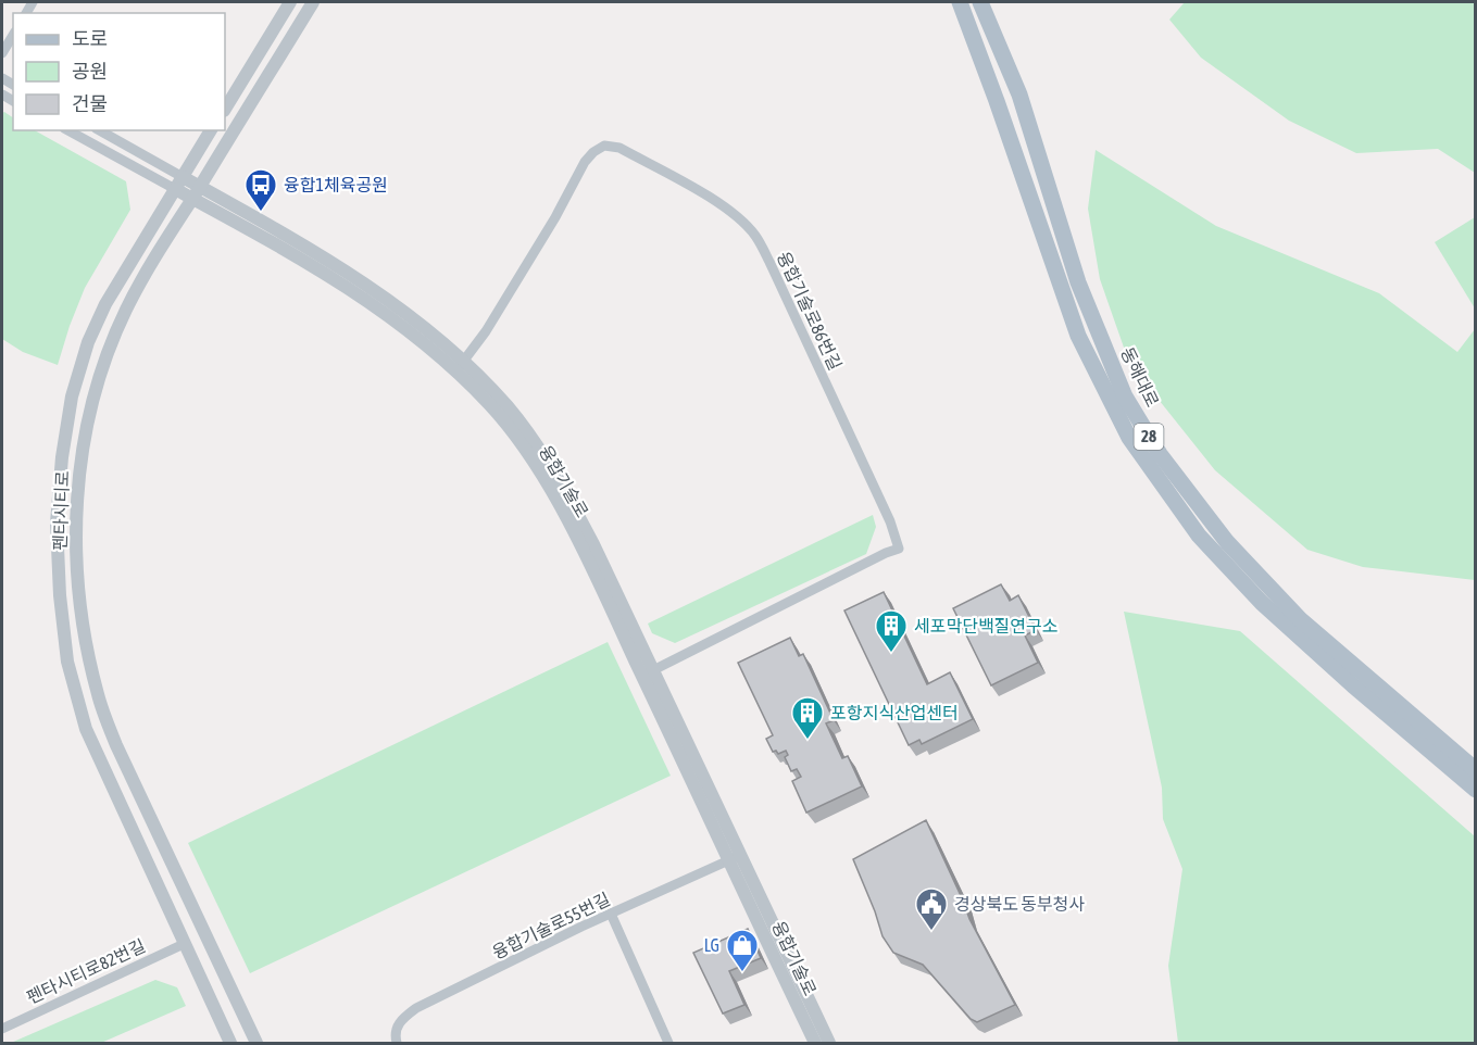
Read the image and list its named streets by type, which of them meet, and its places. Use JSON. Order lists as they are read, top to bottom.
{
  "streets": {
    "main road": ["동해대로", "28"],
    "street": [
      "융합기술로86번길",
      "융합기술로",
      "펜타시티로",
      "융합기술로55번길",
      "펜타시티로82번길"
    ]
  },
  "crossings": [
    ["융합기술로86번길", "융합기술로"],
    ["융합기술로", "펜타시티로"],
    ["융합기술로", "융합기술로55번길"],
    ["펜타시티로", "펜타시티로82번길"]
  ],
  "places": {
    "bus stop": ["융합1체육공원"],
    "building": ["세포막단백질연구소", "포항지식산업센터"],
    "public building": ["경상북도 동부청사"],
    "shop": ["LG"]
  },
  "legend": ["도로", "공원", "건물"]
}
